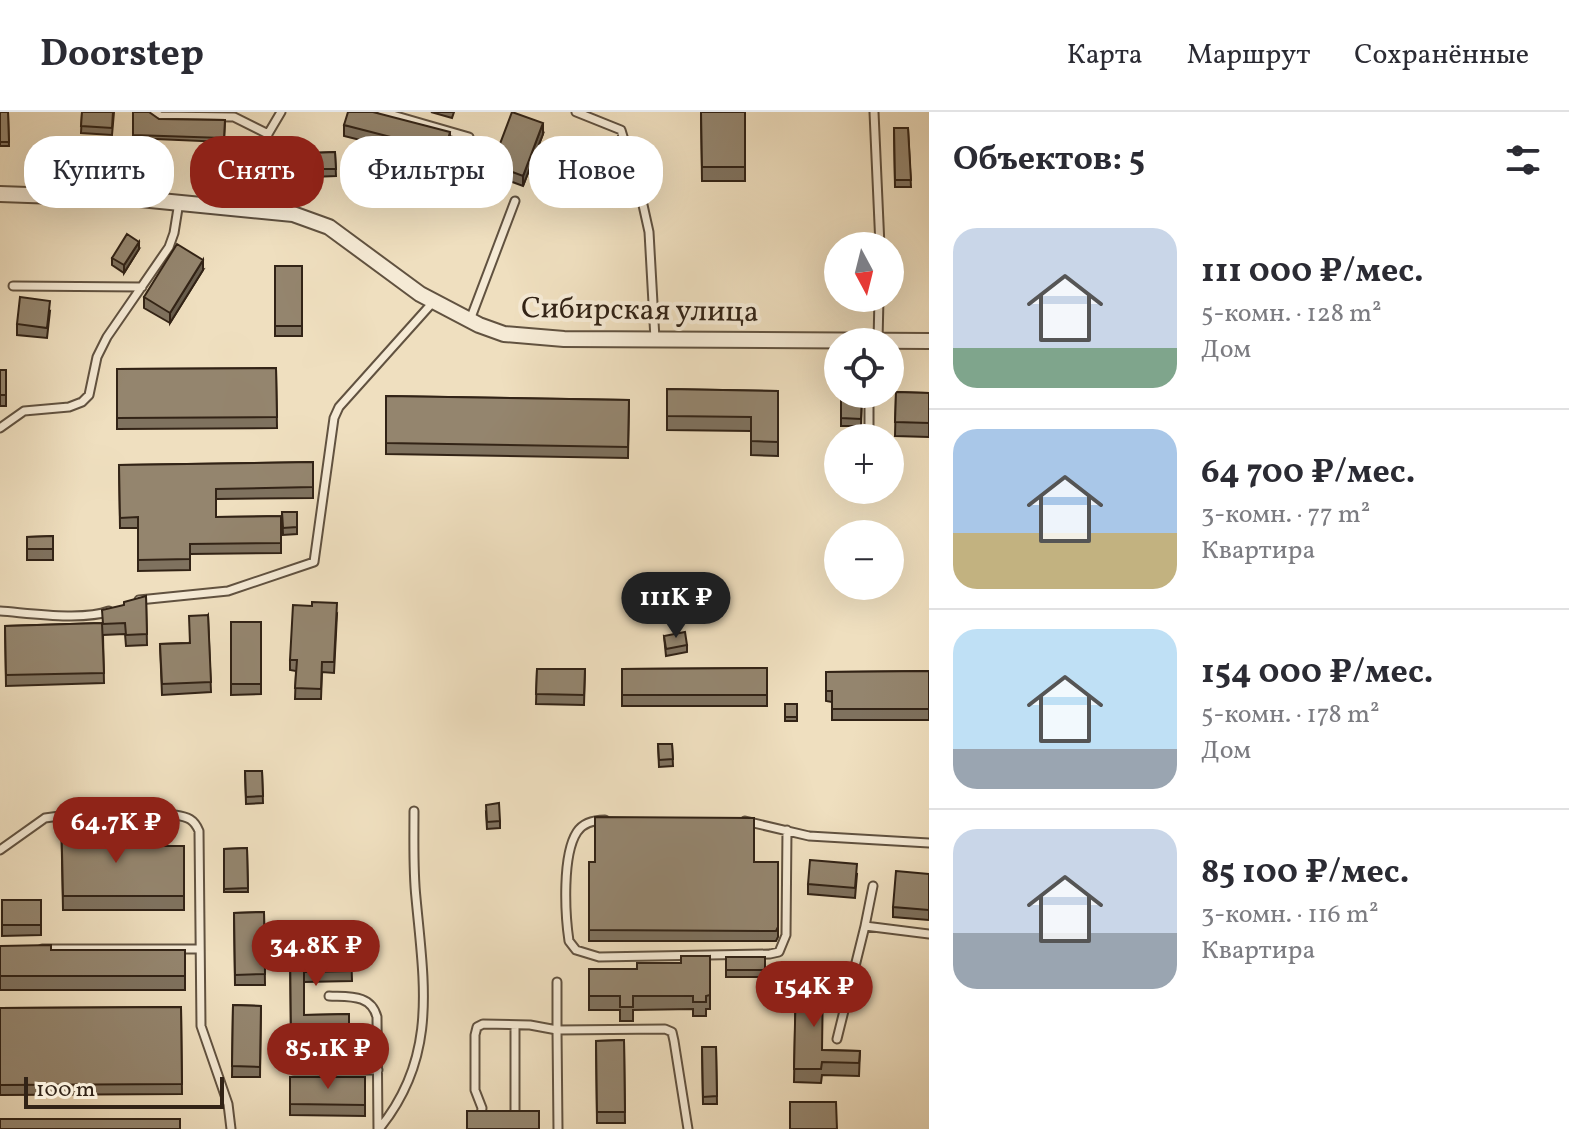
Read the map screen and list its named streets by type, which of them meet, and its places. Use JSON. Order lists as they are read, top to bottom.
{
  "streets": {
    "street": ["Сибирская улица"]
  },
  "scale_bar": "100 m",
  "north": "bottom",
  "page": {
    "header": "Doorstep",
    "nav": ["Карта", "Маршрут", "Сохранённые"],
    "heading": "Объектов: 5",
    "chip": [
      "Купить",
      "Снять",
      "Фильтры",
      "Новое"
    ],
    "list": [
      {
        "name": "111 000 ₽/мес.",
        "note": "5-комн. · 128 m² · Дом"
      },
      {
        "name": "64 700 ₽/мес.",
        "note": "3-комн. · 77 m² · Квартира"
      },
      {
        "name": "154 000 ₽/мес.",
        "note": "5-комн. · 178 m² · Дом"
      },
      {
        "name": "85 100 ₽/мес.",
        "note": "3-комн. · 116 m² · Квартира"
      }
    ],
    "map_buttons": ["+", "−"],
    "price": [
      "111K ₽",
      "64.7K ₽",
      "34.8K ₽",
      "154K ₽",
      "85.1K ₽"
    ],
    "scale": "100 m"
  }
}
